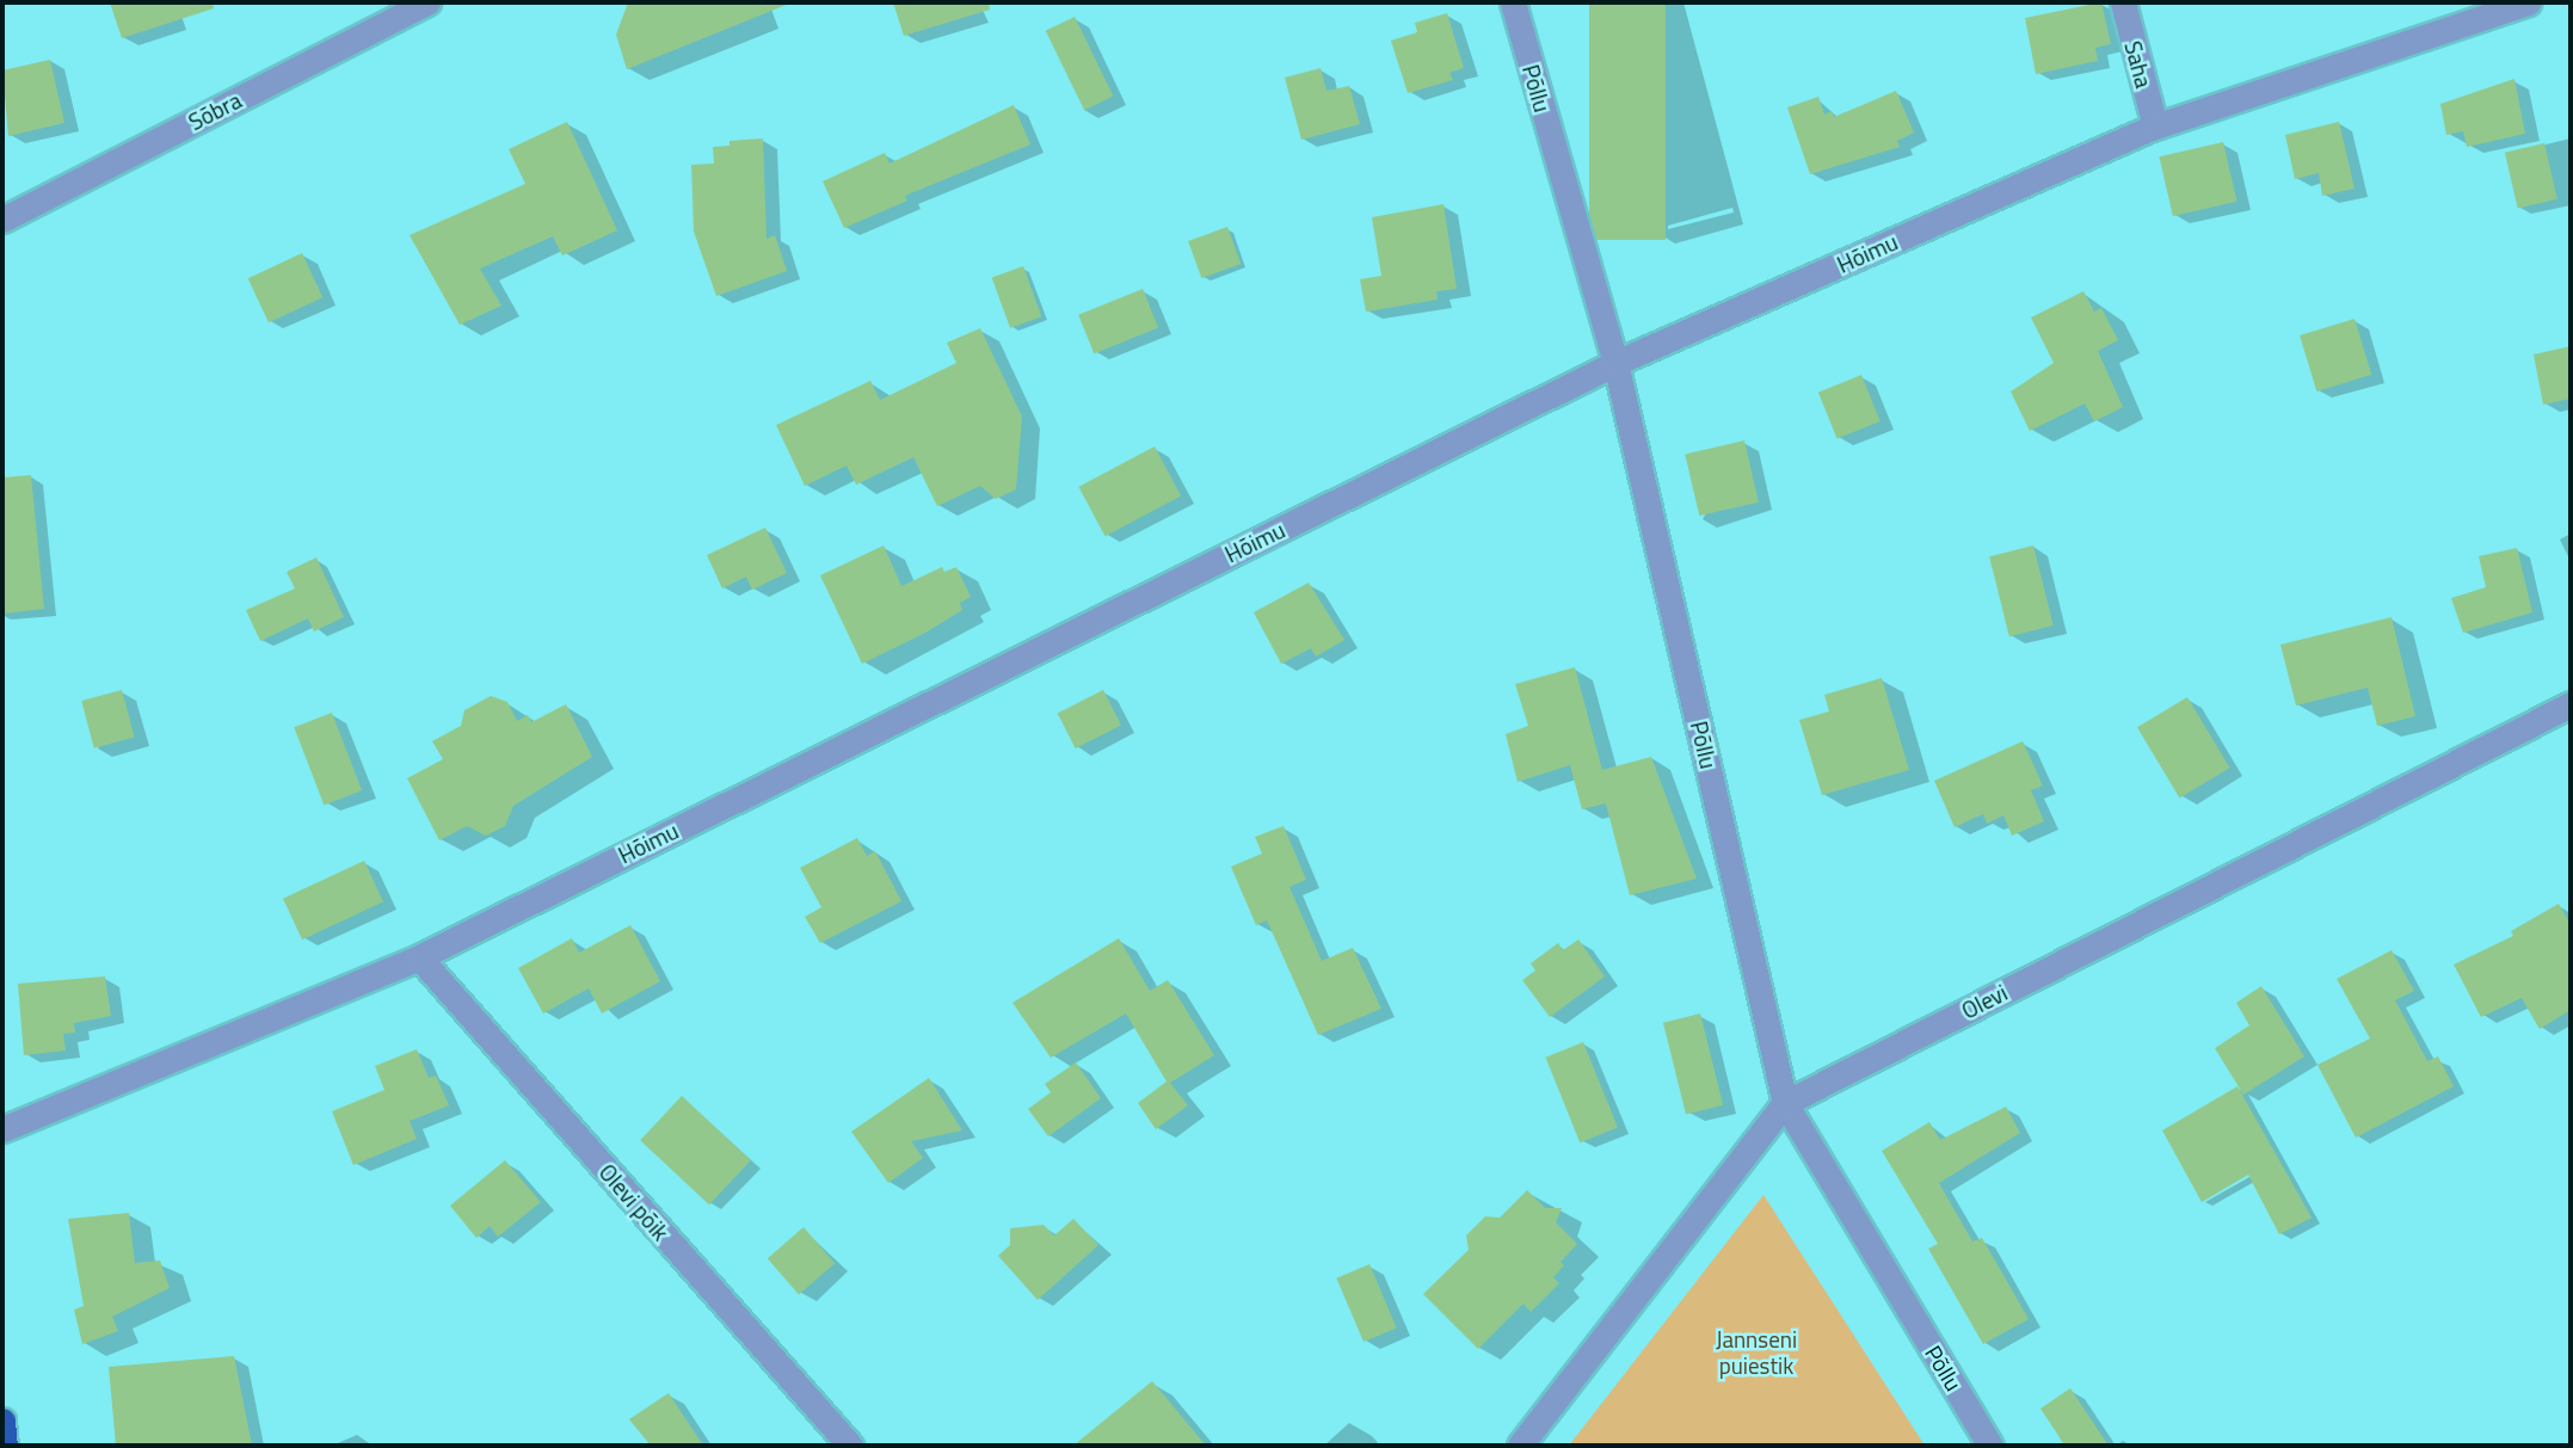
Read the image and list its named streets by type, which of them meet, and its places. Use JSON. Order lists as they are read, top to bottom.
{
  "streets": {
    "street": [
      "Saha",
      "Põllu",
      "Sõbra",
      "Hõimu",
      "Olevi",
      "Olevi põik"
    ]
  },
  "crossings": [
    ["Saha", "Hõimu"],
    ["Põllu", "Hõimu"],
    ["Põllu", "Olevi"],
    ["Hõimu", "Olevi põik"]
  ],
  "parks": ["Jannseni puiestik"]
}
